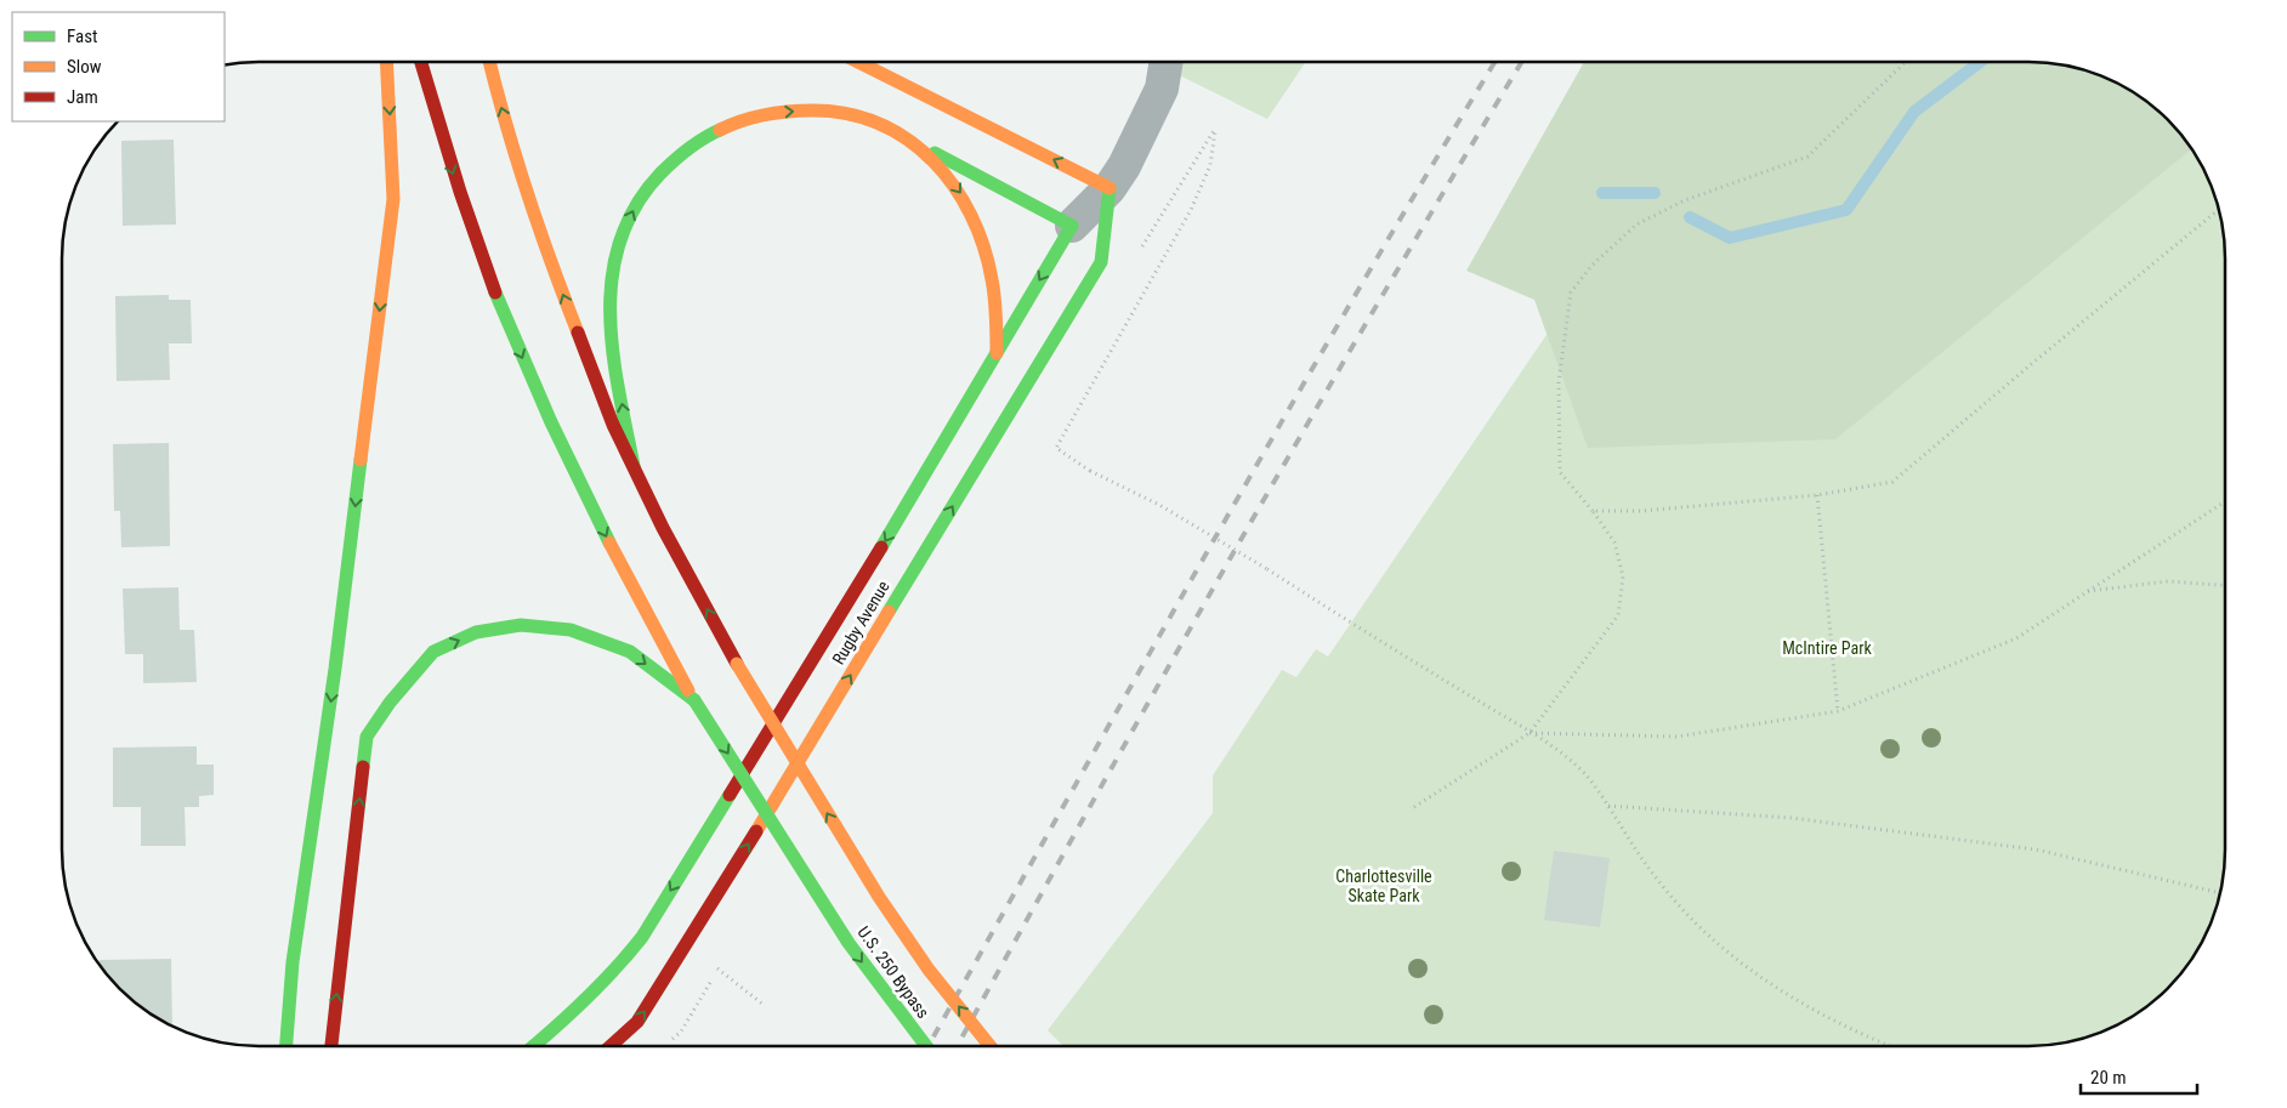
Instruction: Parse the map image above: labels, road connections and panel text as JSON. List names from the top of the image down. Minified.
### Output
{"streets":{"main road":["Rugby Avenue","U.S. 250 Bypass"]},"parks":["McIntire Park","Charlottesville Skate Park"],"legend":["Fast","Slow","Jam"],"scale_bar":"20 m"}
